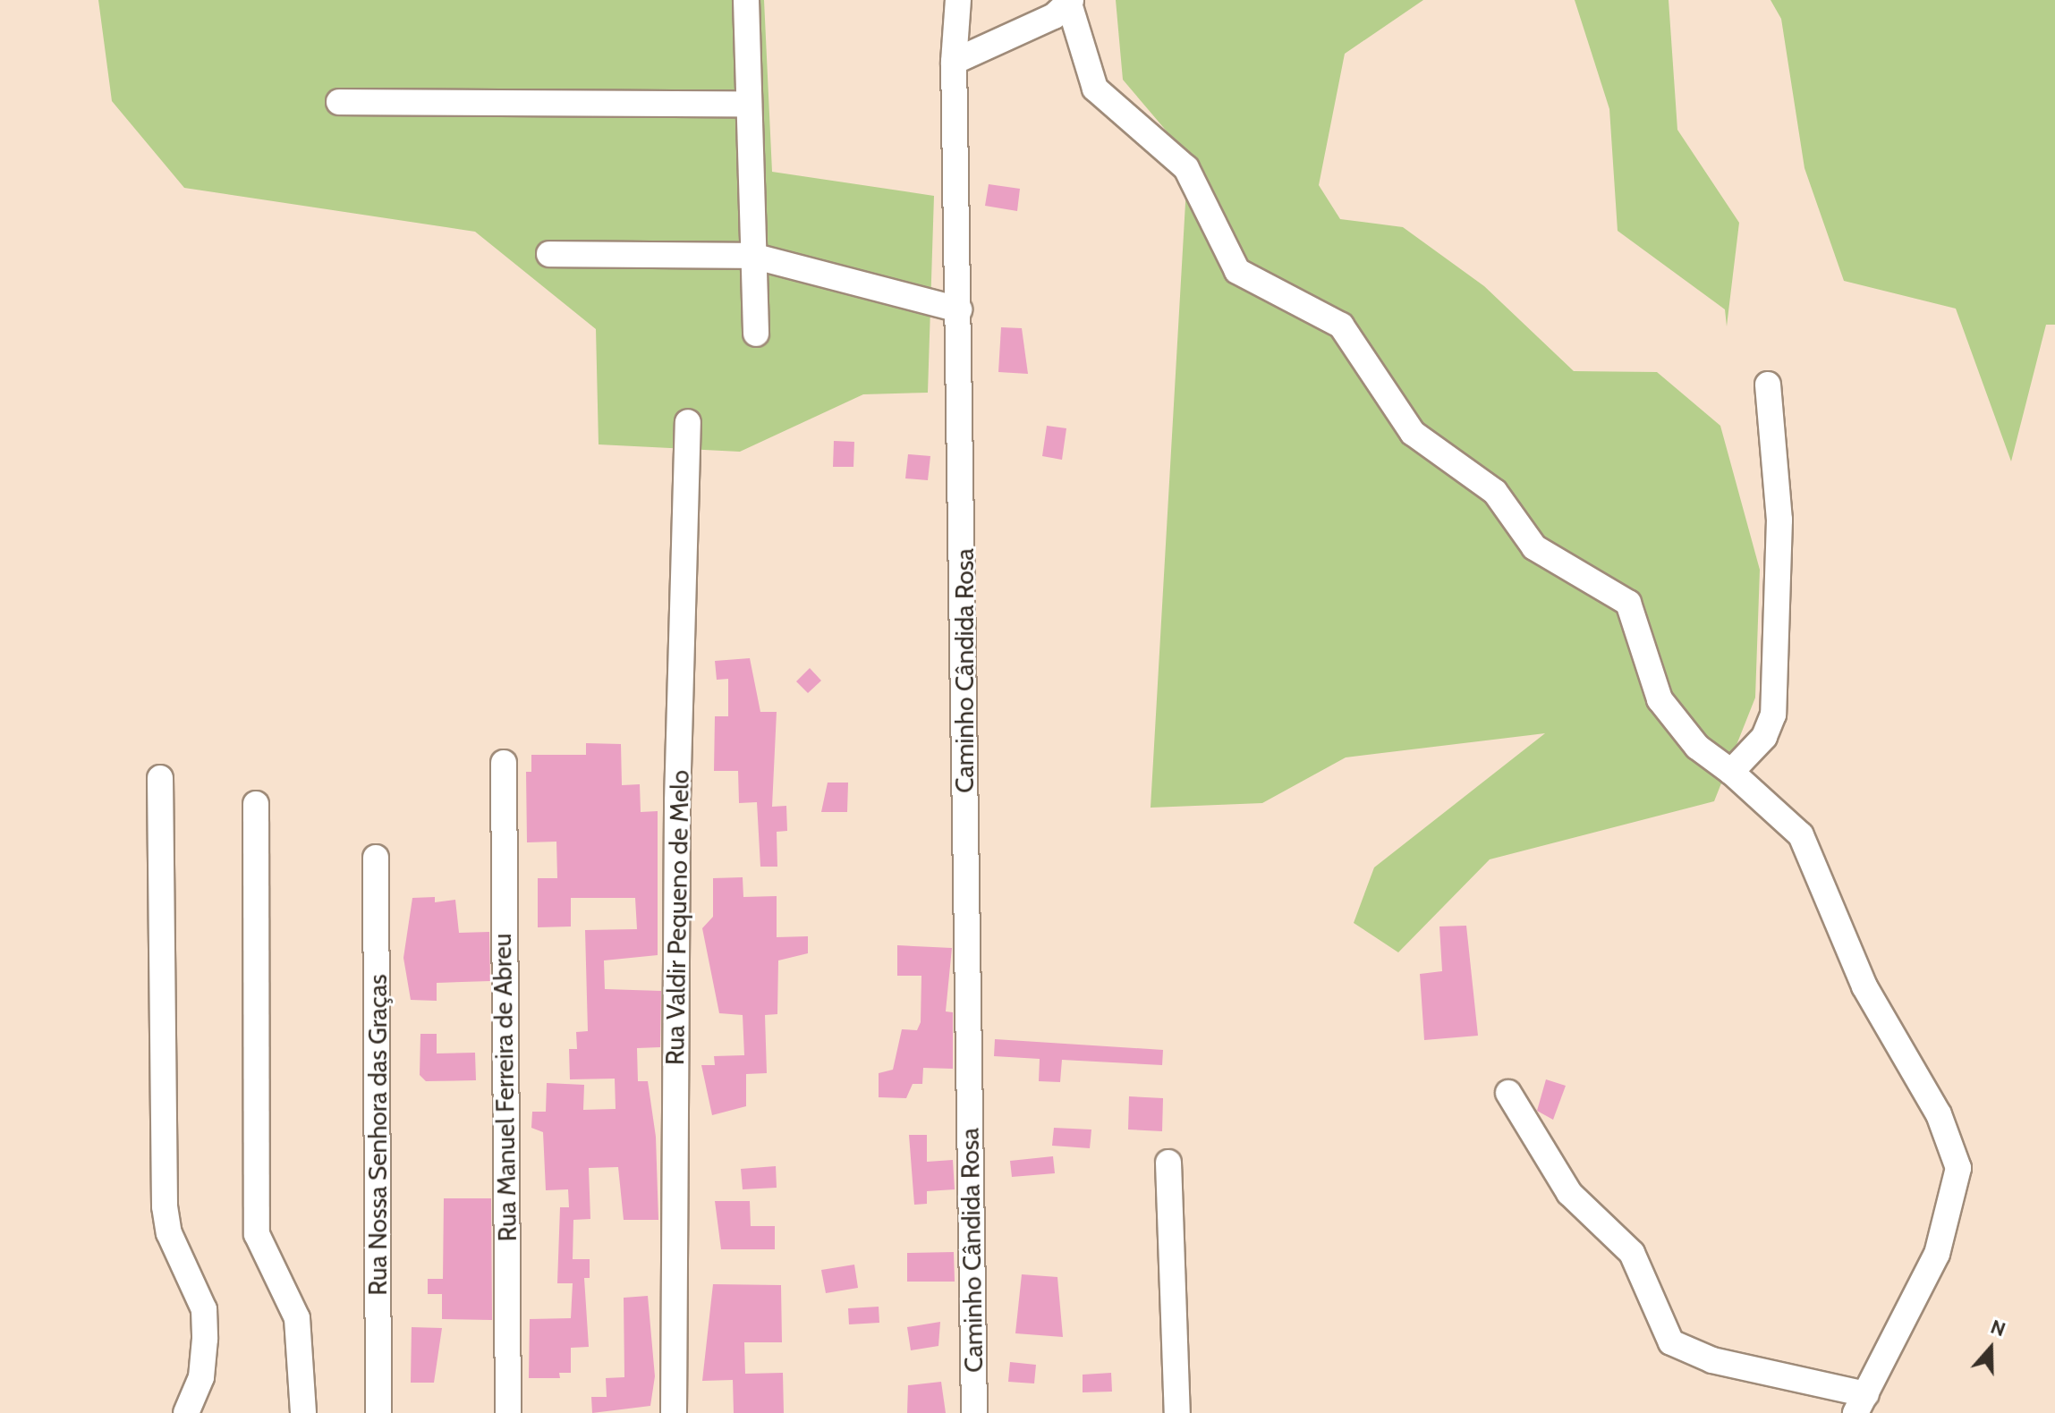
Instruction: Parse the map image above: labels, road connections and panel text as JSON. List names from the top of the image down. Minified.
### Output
{"streets":{"street":["Caminho Cândida Rosa","Rua Valdir Pequeno de Melo","Rua Manuel Ferreira de Abreu","Rua Nossa Senhora das Graças"]},"north":"top"}
